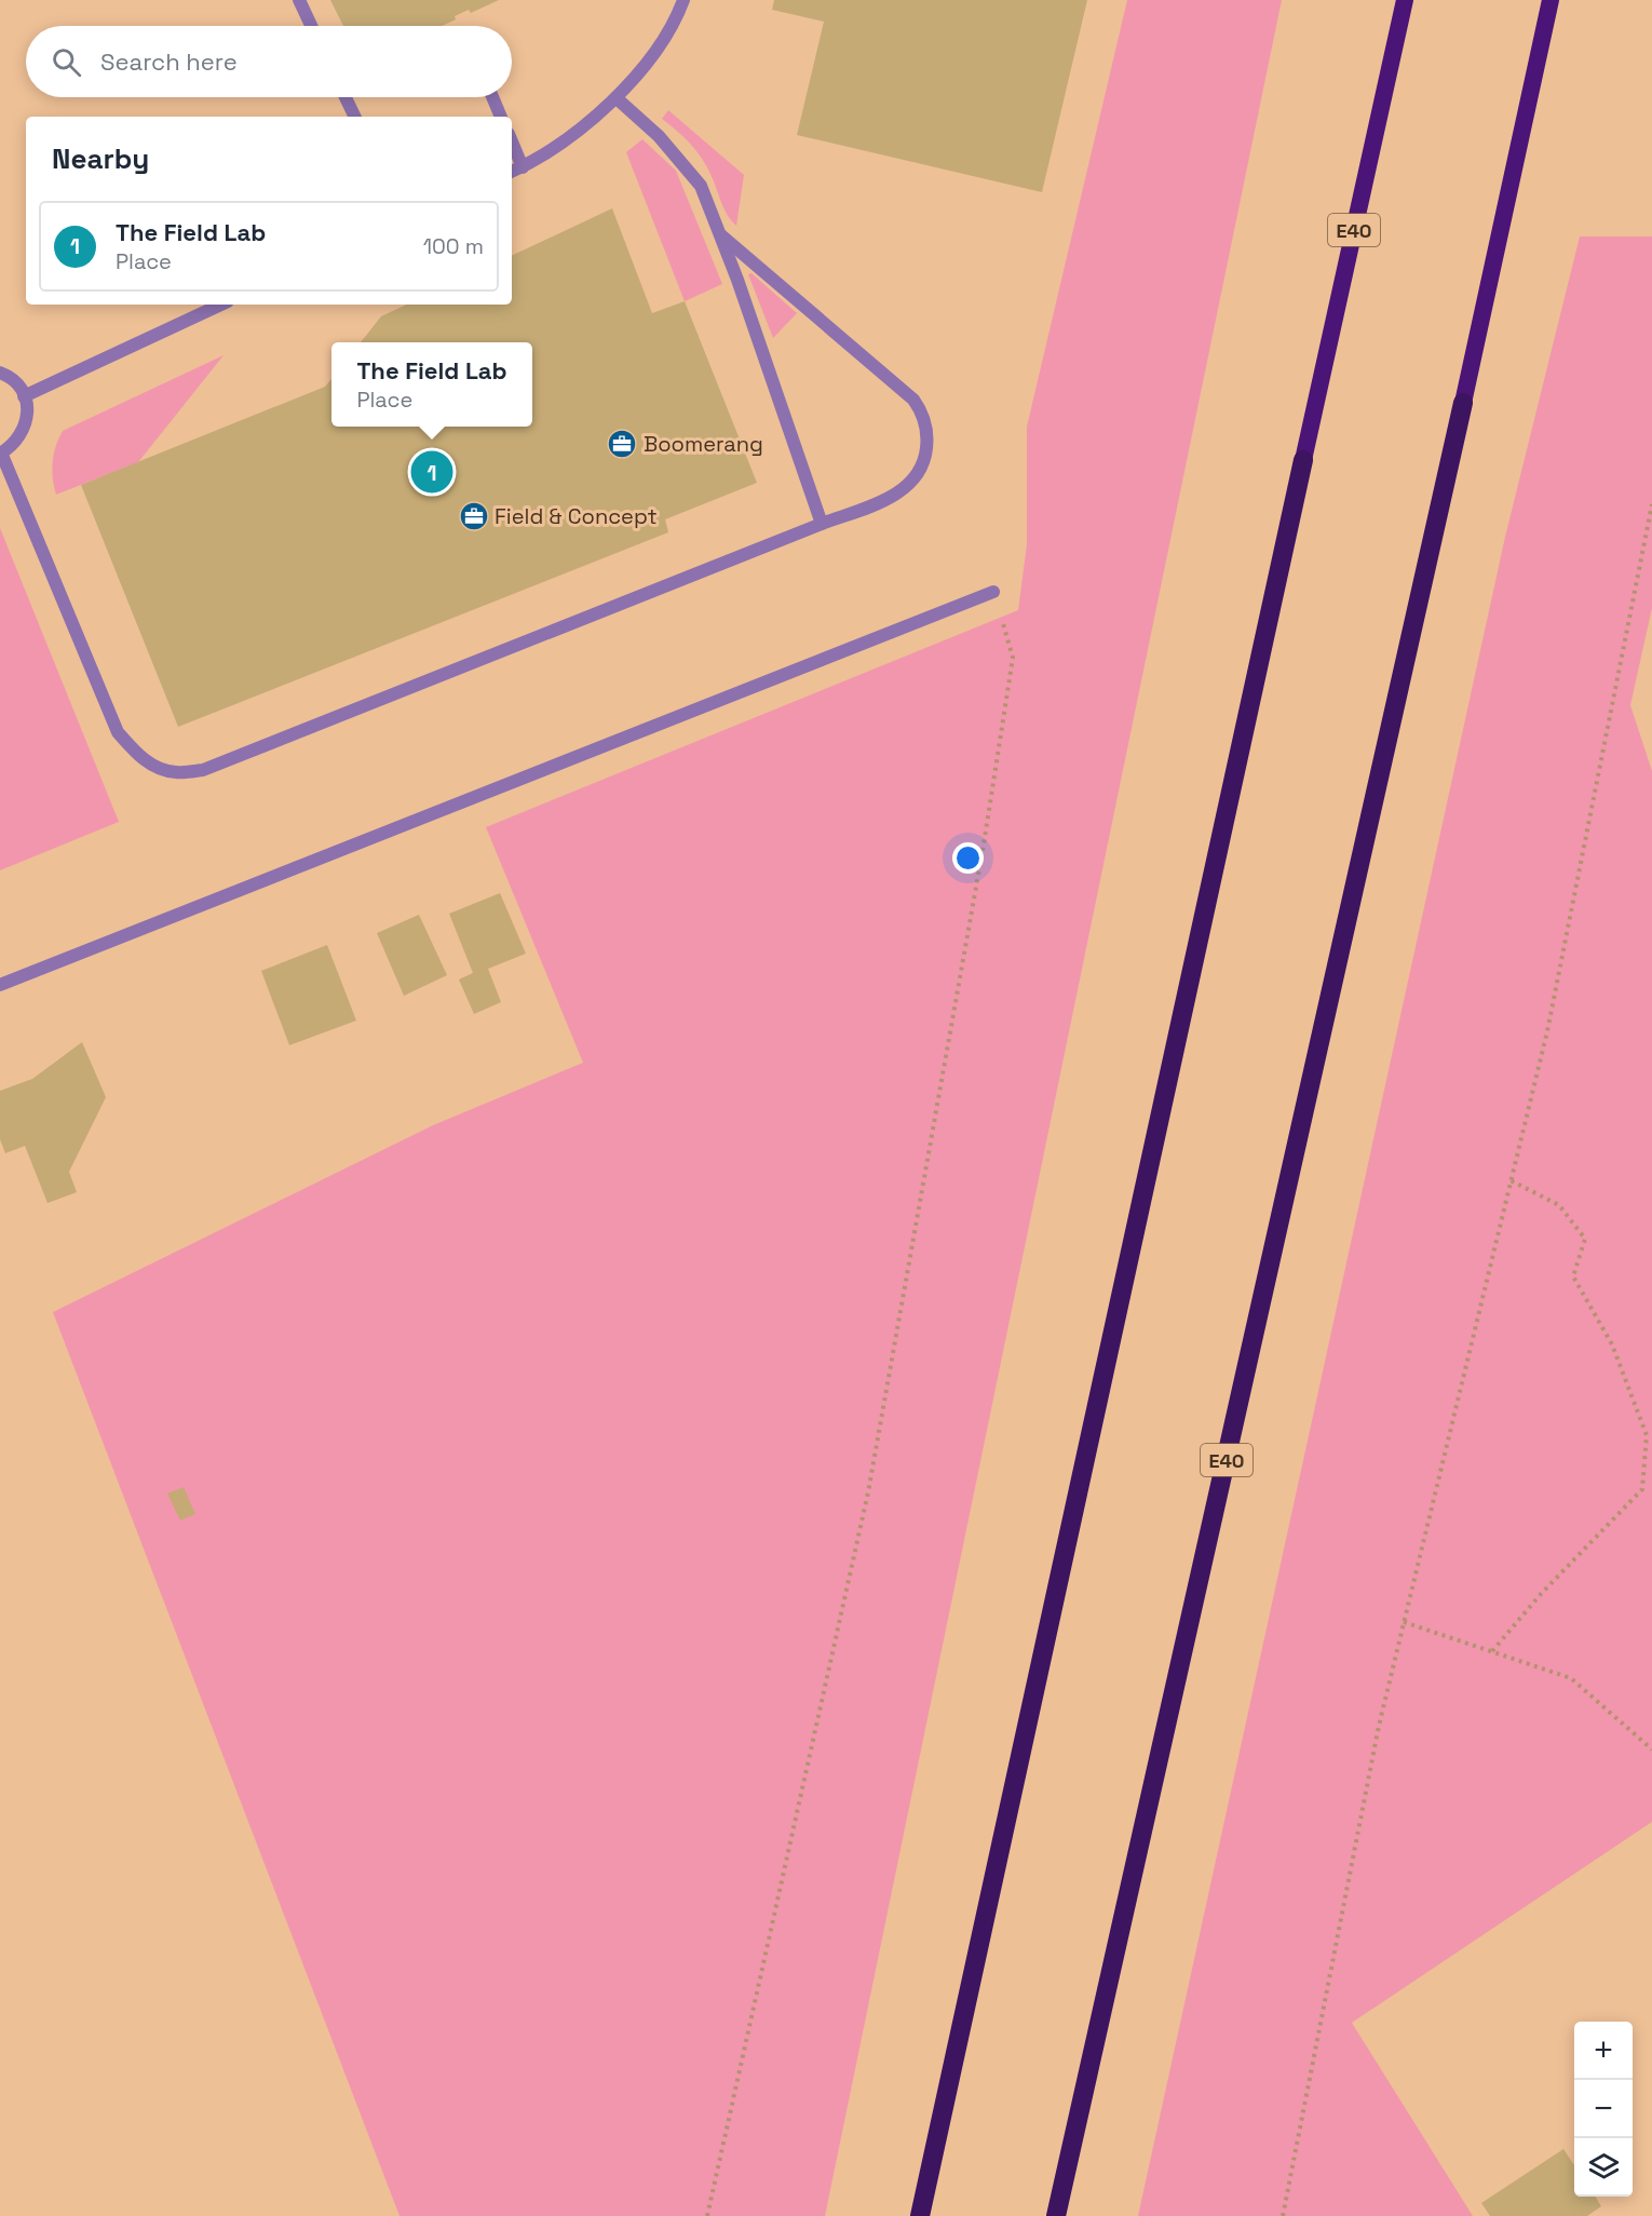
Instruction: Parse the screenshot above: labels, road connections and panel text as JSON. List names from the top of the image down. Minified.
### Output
{"streets":{"highway":["E40"]},"places":{"office":["Boomerang","Field & Concept"]},"page":{"search":"Search here","heading":"Nearby","list":[{"mark":"1","name":"The Field Lab","note":"Place","value":"100 m"}],"popup":["The Field Lab","Place"],"pins":"1","map_buttons":["+","−"]}}
